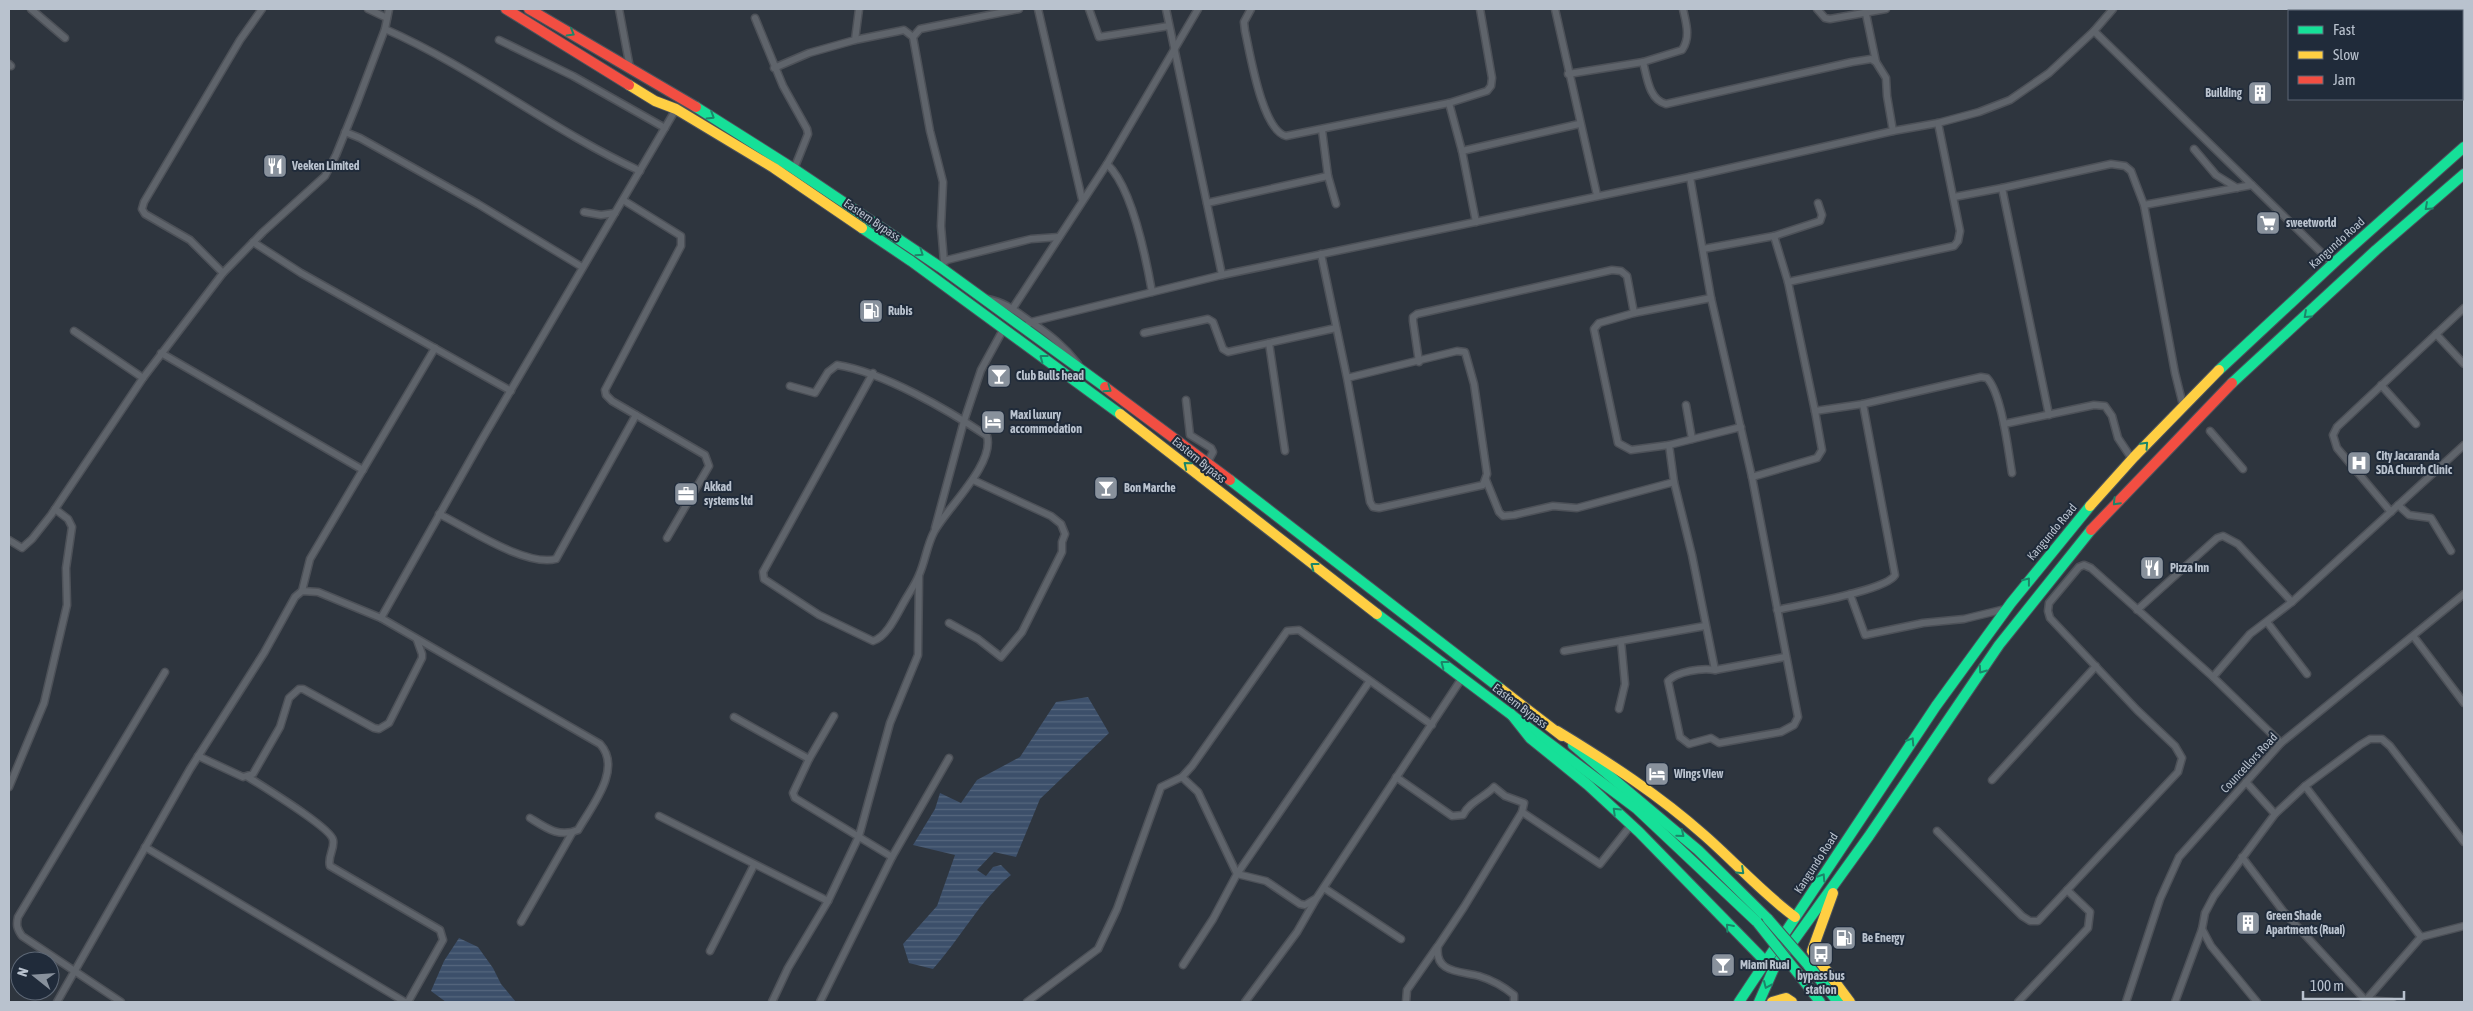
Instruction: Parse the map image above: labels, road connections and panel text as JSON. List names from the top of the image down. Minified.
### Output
{"streets":{"main road":["Eastern Bypass","Kangundo Road"],"street":["Councellors Road"]},"places":{"building":["Building","Green Shade Apartments (Ruai)"],"restaurant":["Veeken Limited","Pizza Inn"],"supermarket":["sweetworld"],"fuel station":["Rubis","Be Energy"],"bar":["Club Bulls head","Bon Marche","Miami Ruai"],"hotel":["Maxi luxury accommodation","Wings View"],"hospital":["City Jacaranda SDA Church Clinic"],"office":["Akkad systems ltd"],"bus stop":["bypass bus station"]},"legend":["Fast","Slow","Jam"],"scale_bar":"100 m","north":"left"}
